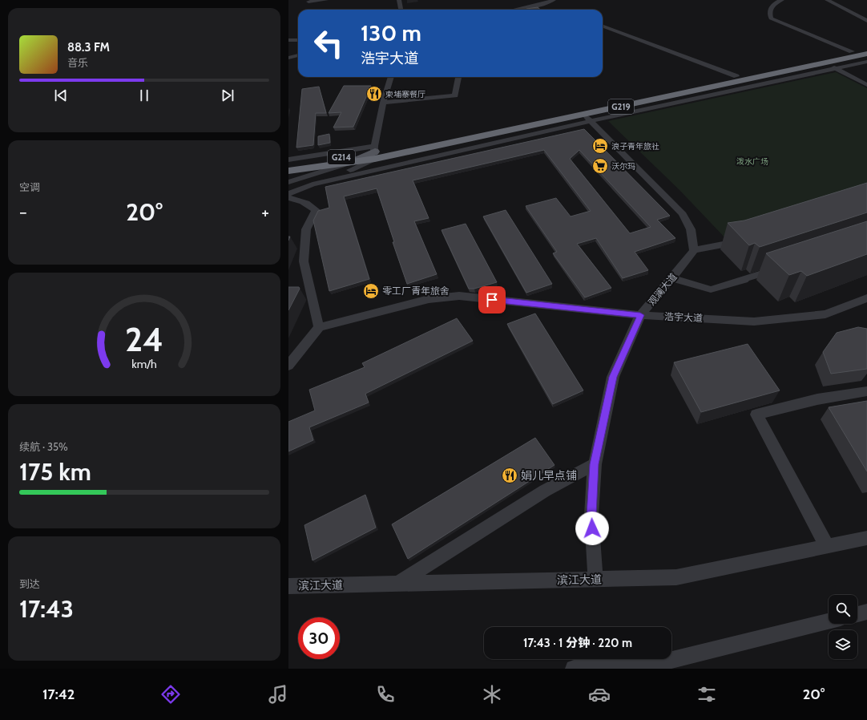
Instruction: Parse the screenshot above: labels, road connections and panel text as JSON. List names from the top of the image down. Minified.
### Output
{"streets":{"highway":["G219","G214"],"street":["观澜大道","浩宇大道","滨江大道"]},"crossings":[["G219","G214"],["观澜大道","浩宇大道"],["观澜大道","滨江大道"]],"parks":["泼水广场"],"places":{"restaurant":["柬埔寨餐厅","娟儿早点铺"],"hotel":["浪子青年旅社","零工厂青年旅舍"],"supermarket":["沃尔玛"]},"page":{"turn":["130 m","浩宇大道"],"song":["88.3 FM","音乐"],"tile":["空调",["续航 · 35%","175 km"],["到达","17:43"]],"heat":["−","20°","+"],"limit":"30","trip":"17:43 · 1 分钟 · 220 m","tabs":["17:42","20°"],"gauge":["24","km/h"]}}
